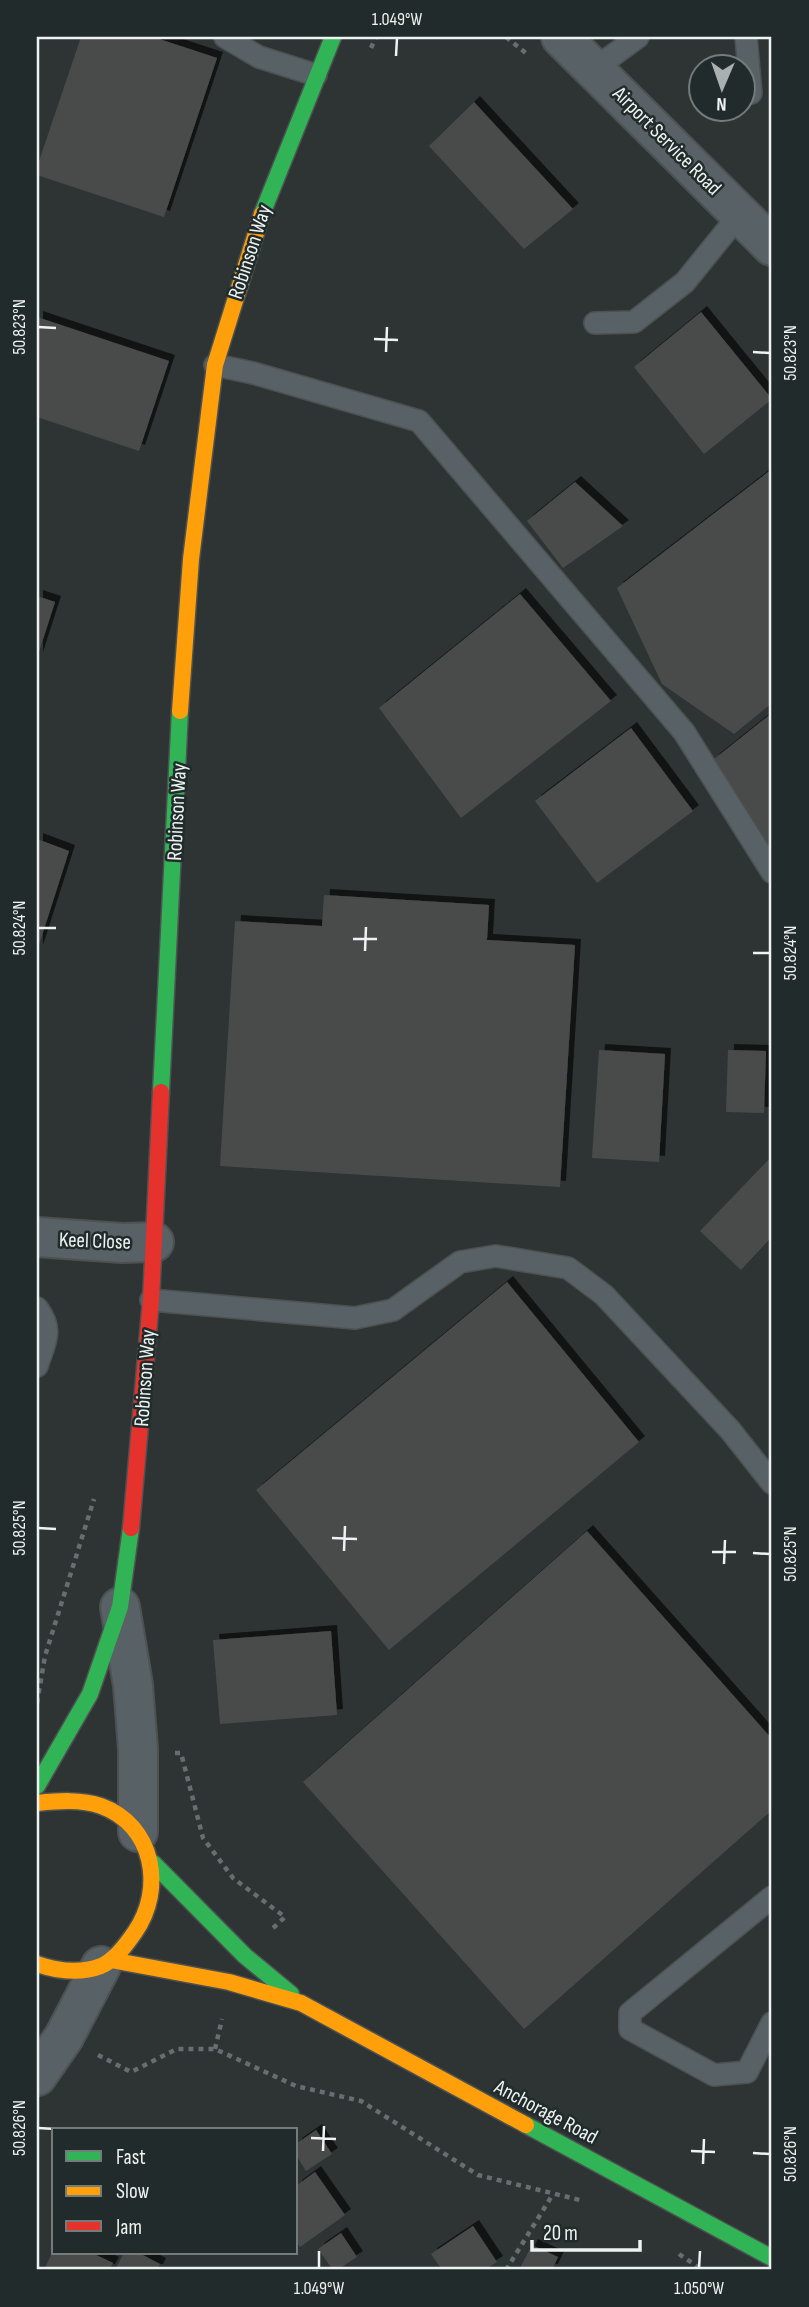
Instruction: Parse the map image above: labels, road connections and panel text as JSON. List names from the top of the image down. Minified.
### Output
{"streets":{"street":["Airport Service Road","Robinson Way","Keel Close","Anchorage Road"]},"crossings":[["Robinson Way","Keel Close"],["Robinson Way","Anchorage Road"]],"legend":["Fast","Slow","Jam"],"scale_bar":"20 m","north":"bottom","coordinates":["1.049°W","50.823°N","50.824°N","50.825°N","50.826°N","1.050°W"]}
